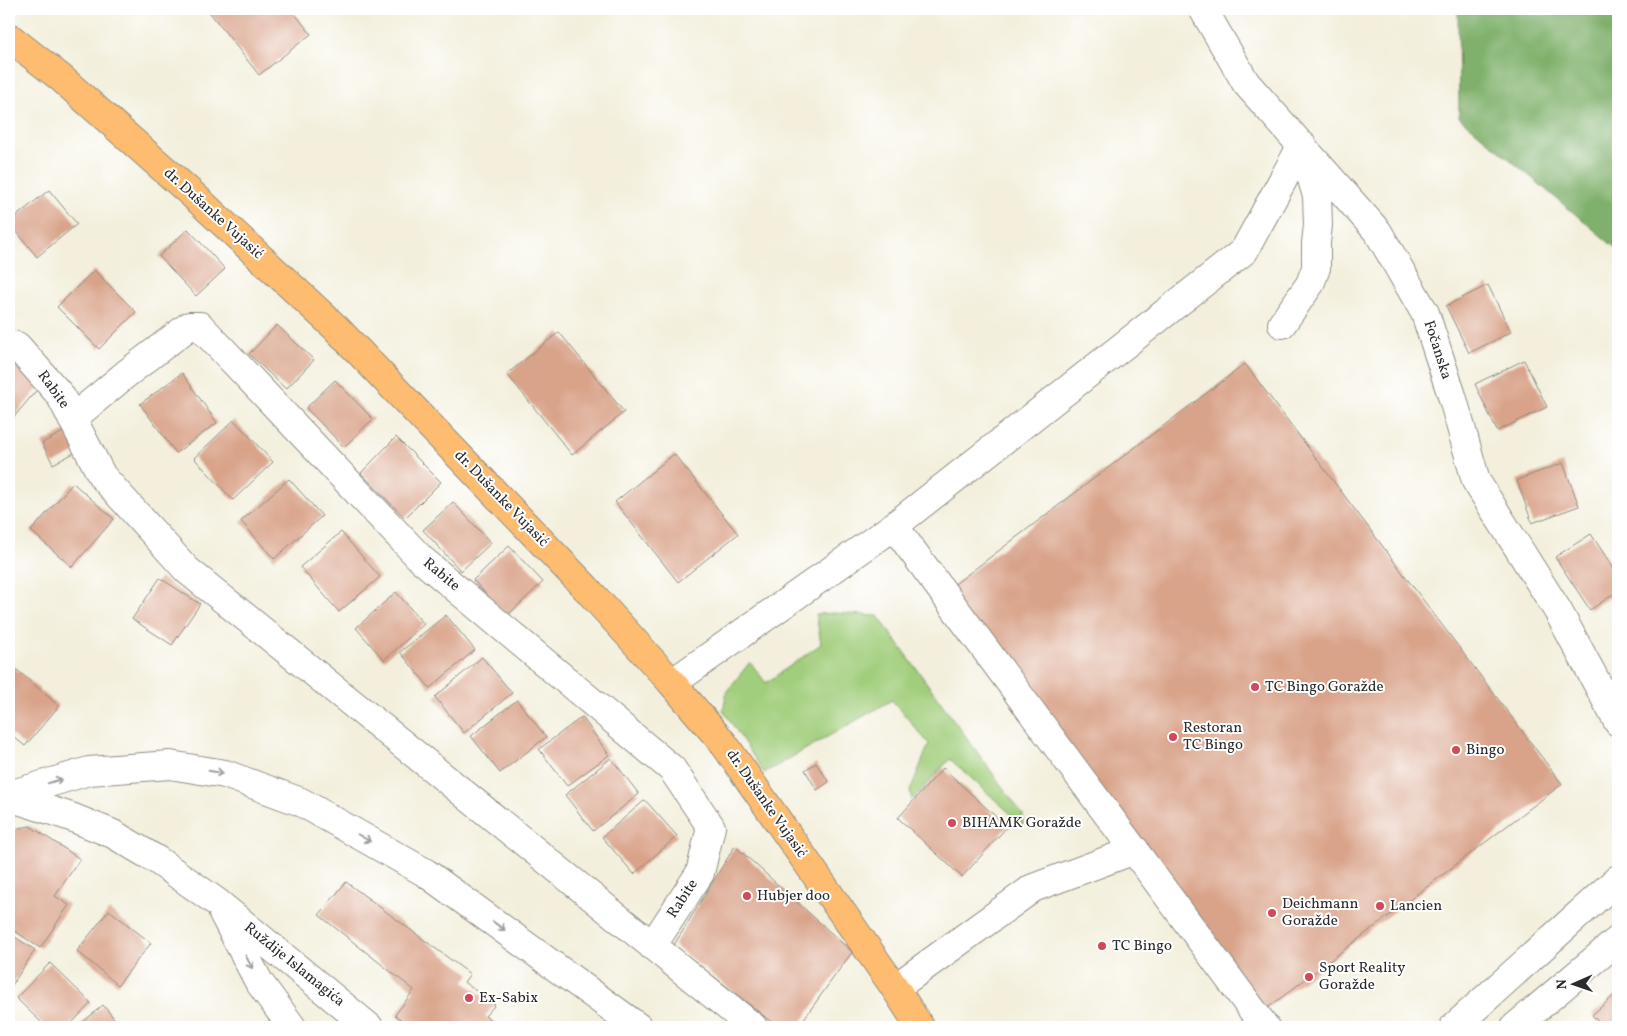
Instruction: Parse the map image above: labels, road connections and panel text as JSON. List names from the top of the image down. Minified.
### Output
{"streets":{"main road":["dr. Dušanke Vujasić"],"street":["Fočanska","Rabite","Ruždije Islamagića"]},"places":["TC Bingo Goražde","Restoran TC Bingo","Bingo","BIHAMK Goražde","Hubjer doo","Lancien","Deichmann Goražde","TC Bingo","Sport Reality Goražde","Ex-Sabix"],"north":"left"}
